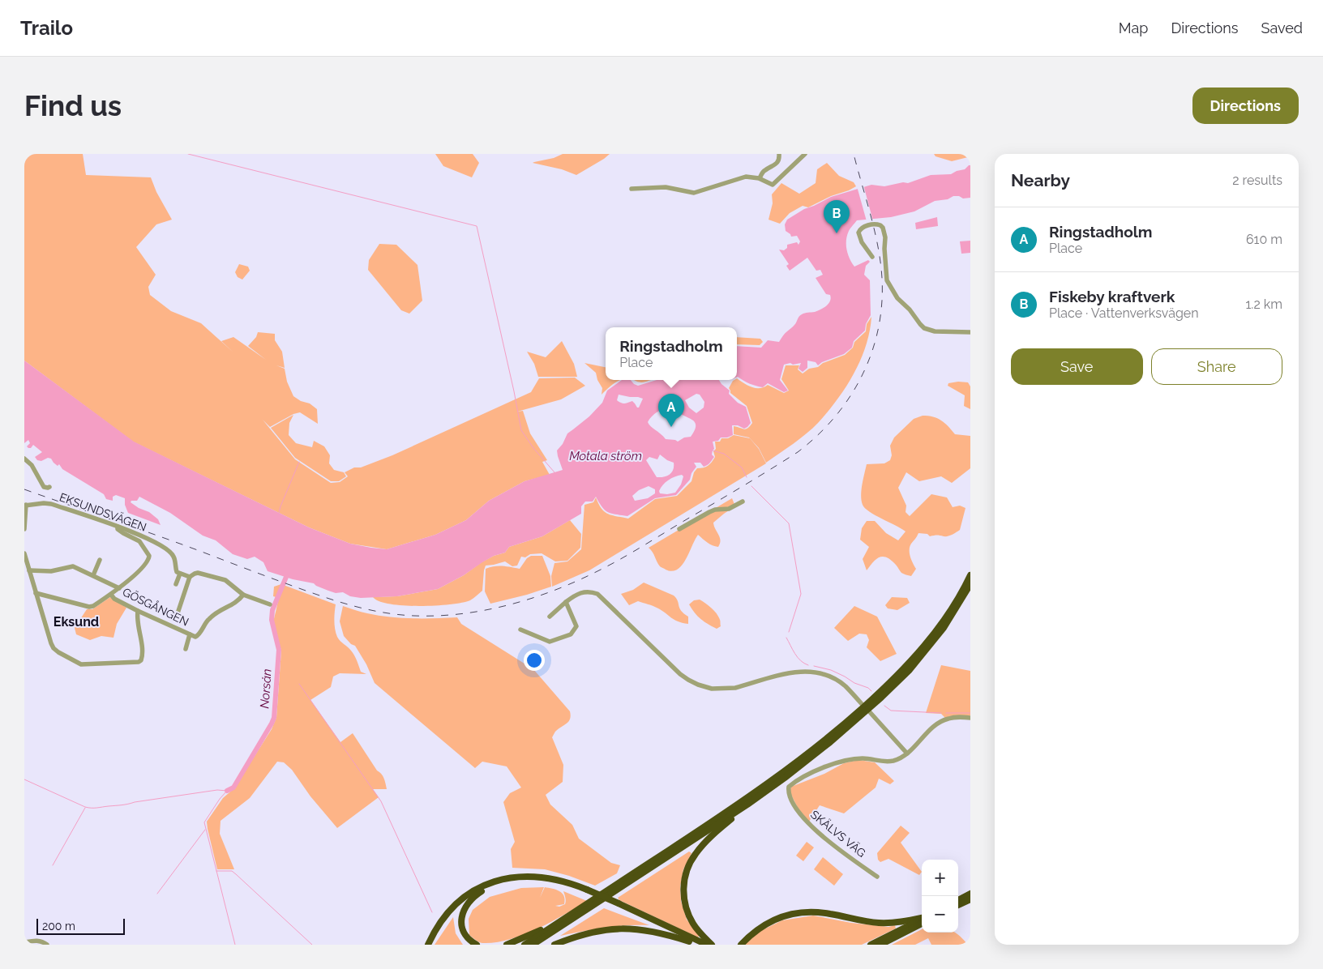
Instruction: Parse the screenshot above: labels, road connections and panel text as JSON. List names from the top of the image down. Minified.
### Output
{"streets":{"street":["EKSUNDSVÄGEN","GÖSGÅNGEN","SKÄLVS VÄG"]},"districts":["Eksund"],"water":["Motala ström","Norsån"],"scale_bar":"200 m","page":{"header":"Trailo","nav":["Map","Directions","Saved"],"buttons":["Directions",["Save","Share"]],"title":"Find us","heading":["Nearby","2 results"],"pins":["B","A"],"list":[{"mark":"A","name":"Ringstadholm","note":"Place","value":"610 m"},{"mark":"B","name":"Fiskeby kraftverk","note":"Place · Vattenverksvägen","value":"1.2 km"}],"popup":["Ringstadholm","Place"],"map_buttons":["+","−"],"scale":"200 m"}}
